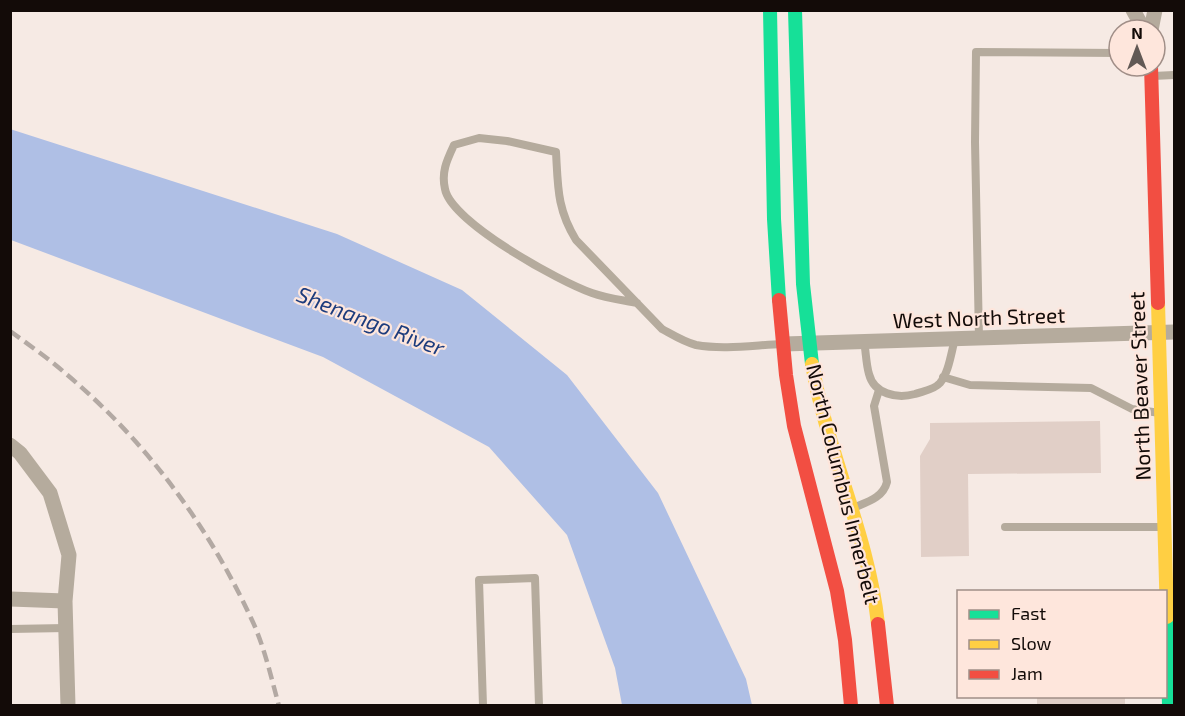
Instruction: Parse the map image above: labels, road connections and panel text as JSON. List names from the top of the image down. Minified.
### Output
{"streets":{"main road":["North Beaver Street","North Columbus Innerbelt"],"street":["West North Street"]},"crossings":[["West North Street","North Beaver Street"],["West North Street","North Columbus Innerbelt"]],"water":["Shenango River"],"legend":["Fast","Slow","Jam"],"north":"top"}
